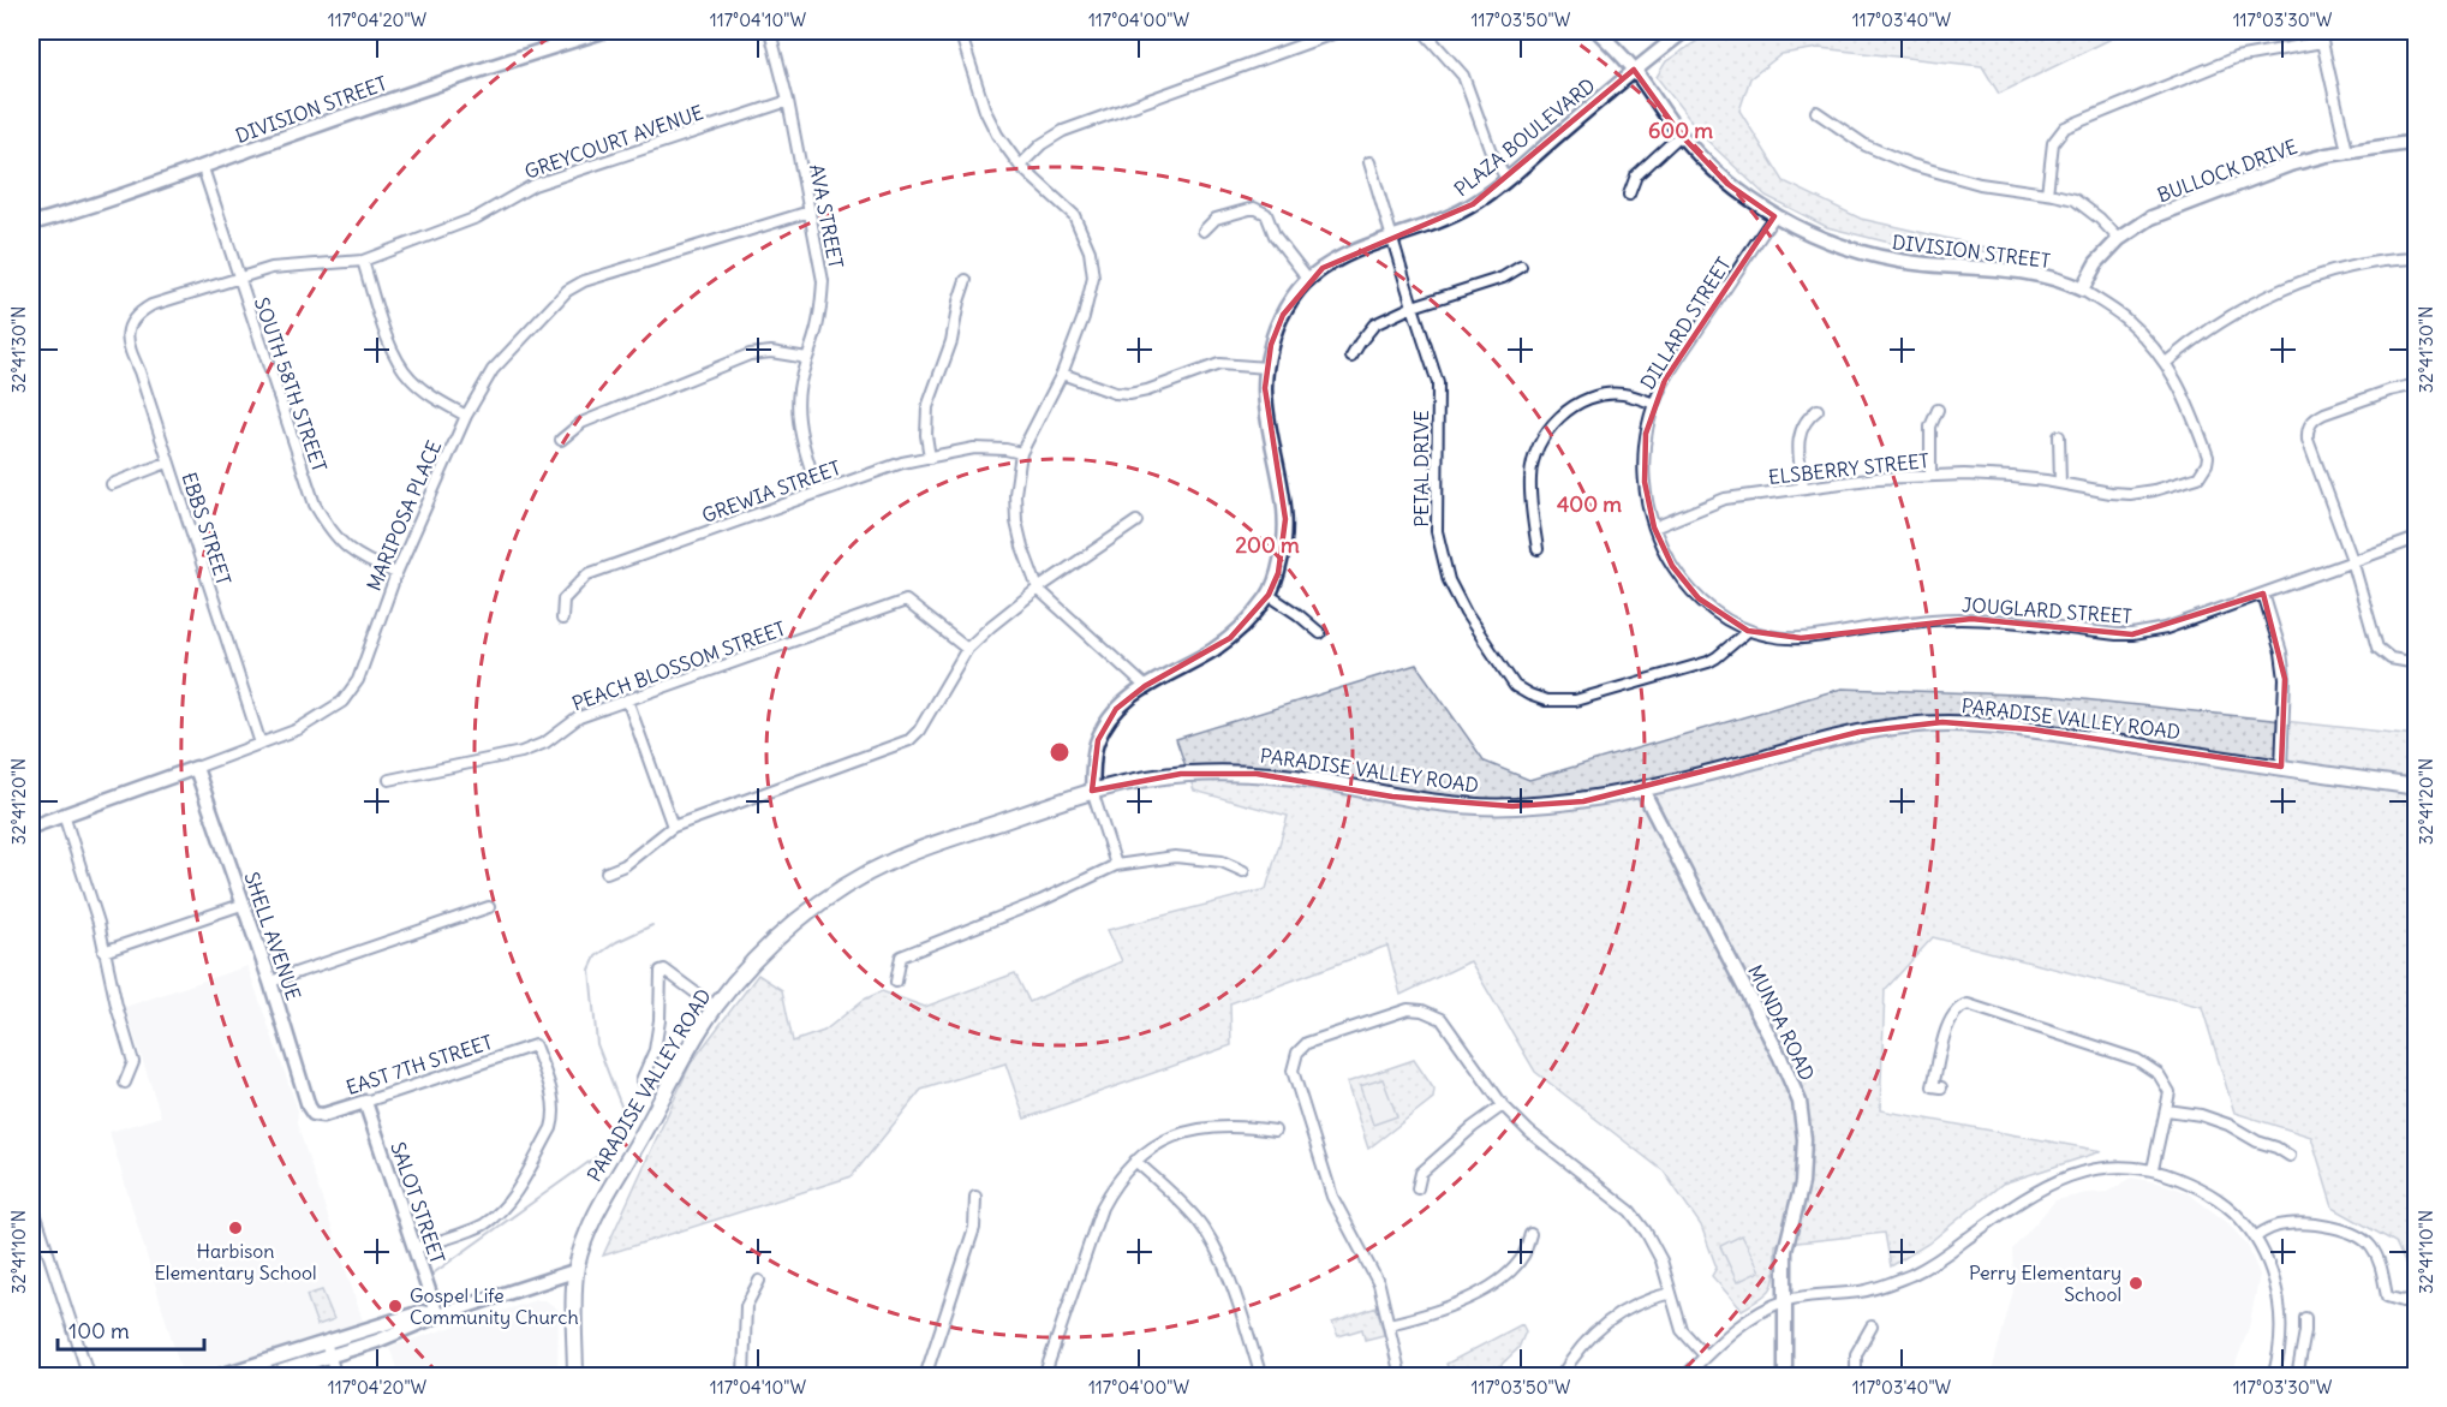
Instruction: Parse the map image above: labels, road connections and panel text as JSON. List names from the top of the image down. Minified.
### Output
{"streets":{"main road":["PARADISE VALLEY ROAD"],"street":["DIVISION STREET","PLAZA BOULEVARD","GREYCOURT AVENUE","BULLOCK DRIVE","AVA STREET","DILLARD STREET","SOUTH 58TH STREET","PETAL DRIVE","ELSBERRY STREET","GREWIA STREET","MARIPOSA PLACE","EBBS STREET","JOUGLARD STREET","PEACH BLOSSOM STREET","SHELL AVENUE","MUNDA ROAD","EAST 7TH STREET","SALOT STREET"]},"crossings":[["DIVISION STREET","PLAZA BOULEVARD"],["DIVISION STREET","BULLOCK DRIVE"],["DIVISION STREET","DILLARD STREET"],["DIVISION STREET","SOUTH 58TH STREET"],["DIVISION STREET","ELSBERRY STREET"],["PLAZA BOULEVARD","PETAL DRIVE"],["GREYCOURT AVENUE","AVA STREET"],["GREYCOURT AVENUE","SOUTH 58TH STREET"],["GREYCOURT AVENUE","EBBS STREET"],["AVA STREET","GREWIA STREET"],["AVA STREET","MARIPOSA PLACE"],["DILLARD STREET","PETAL DRIVE"],["DILLARD STREET","ELSBERRY STREET"],["DILLARD STREET","JOUGLARD STREET"],["SOUTH 58TH STREET","MARIPOSA PLACE"],["PETAL DRIVE","JOUGLARD STREET"],["MARIPOSA PLACE","EBBS STREET"],["MARIPOSA PLACE","SHELL AVENUE"],["PARADISE VALLEY ROAD","MUNDA ROAD"],["SHELL AVENUE","EAST 7TH STREET"],["EAST 7TH STREET","SALOT STREET"]],"places":["Harbison Elementary School","Perry Elementary School","Gospel Life Community Church"],"scale_bar":"100 m","coordinates":["117°04'20\"W","117°04'10\"W","117°04'00\"W","117°03'50\"W","117°03'40\"W","117°03'30\"W","32°41'30\"N","32°41'20\"N","32°41'10\"N"],"rings":["600 m","400 m","200 m"]}
